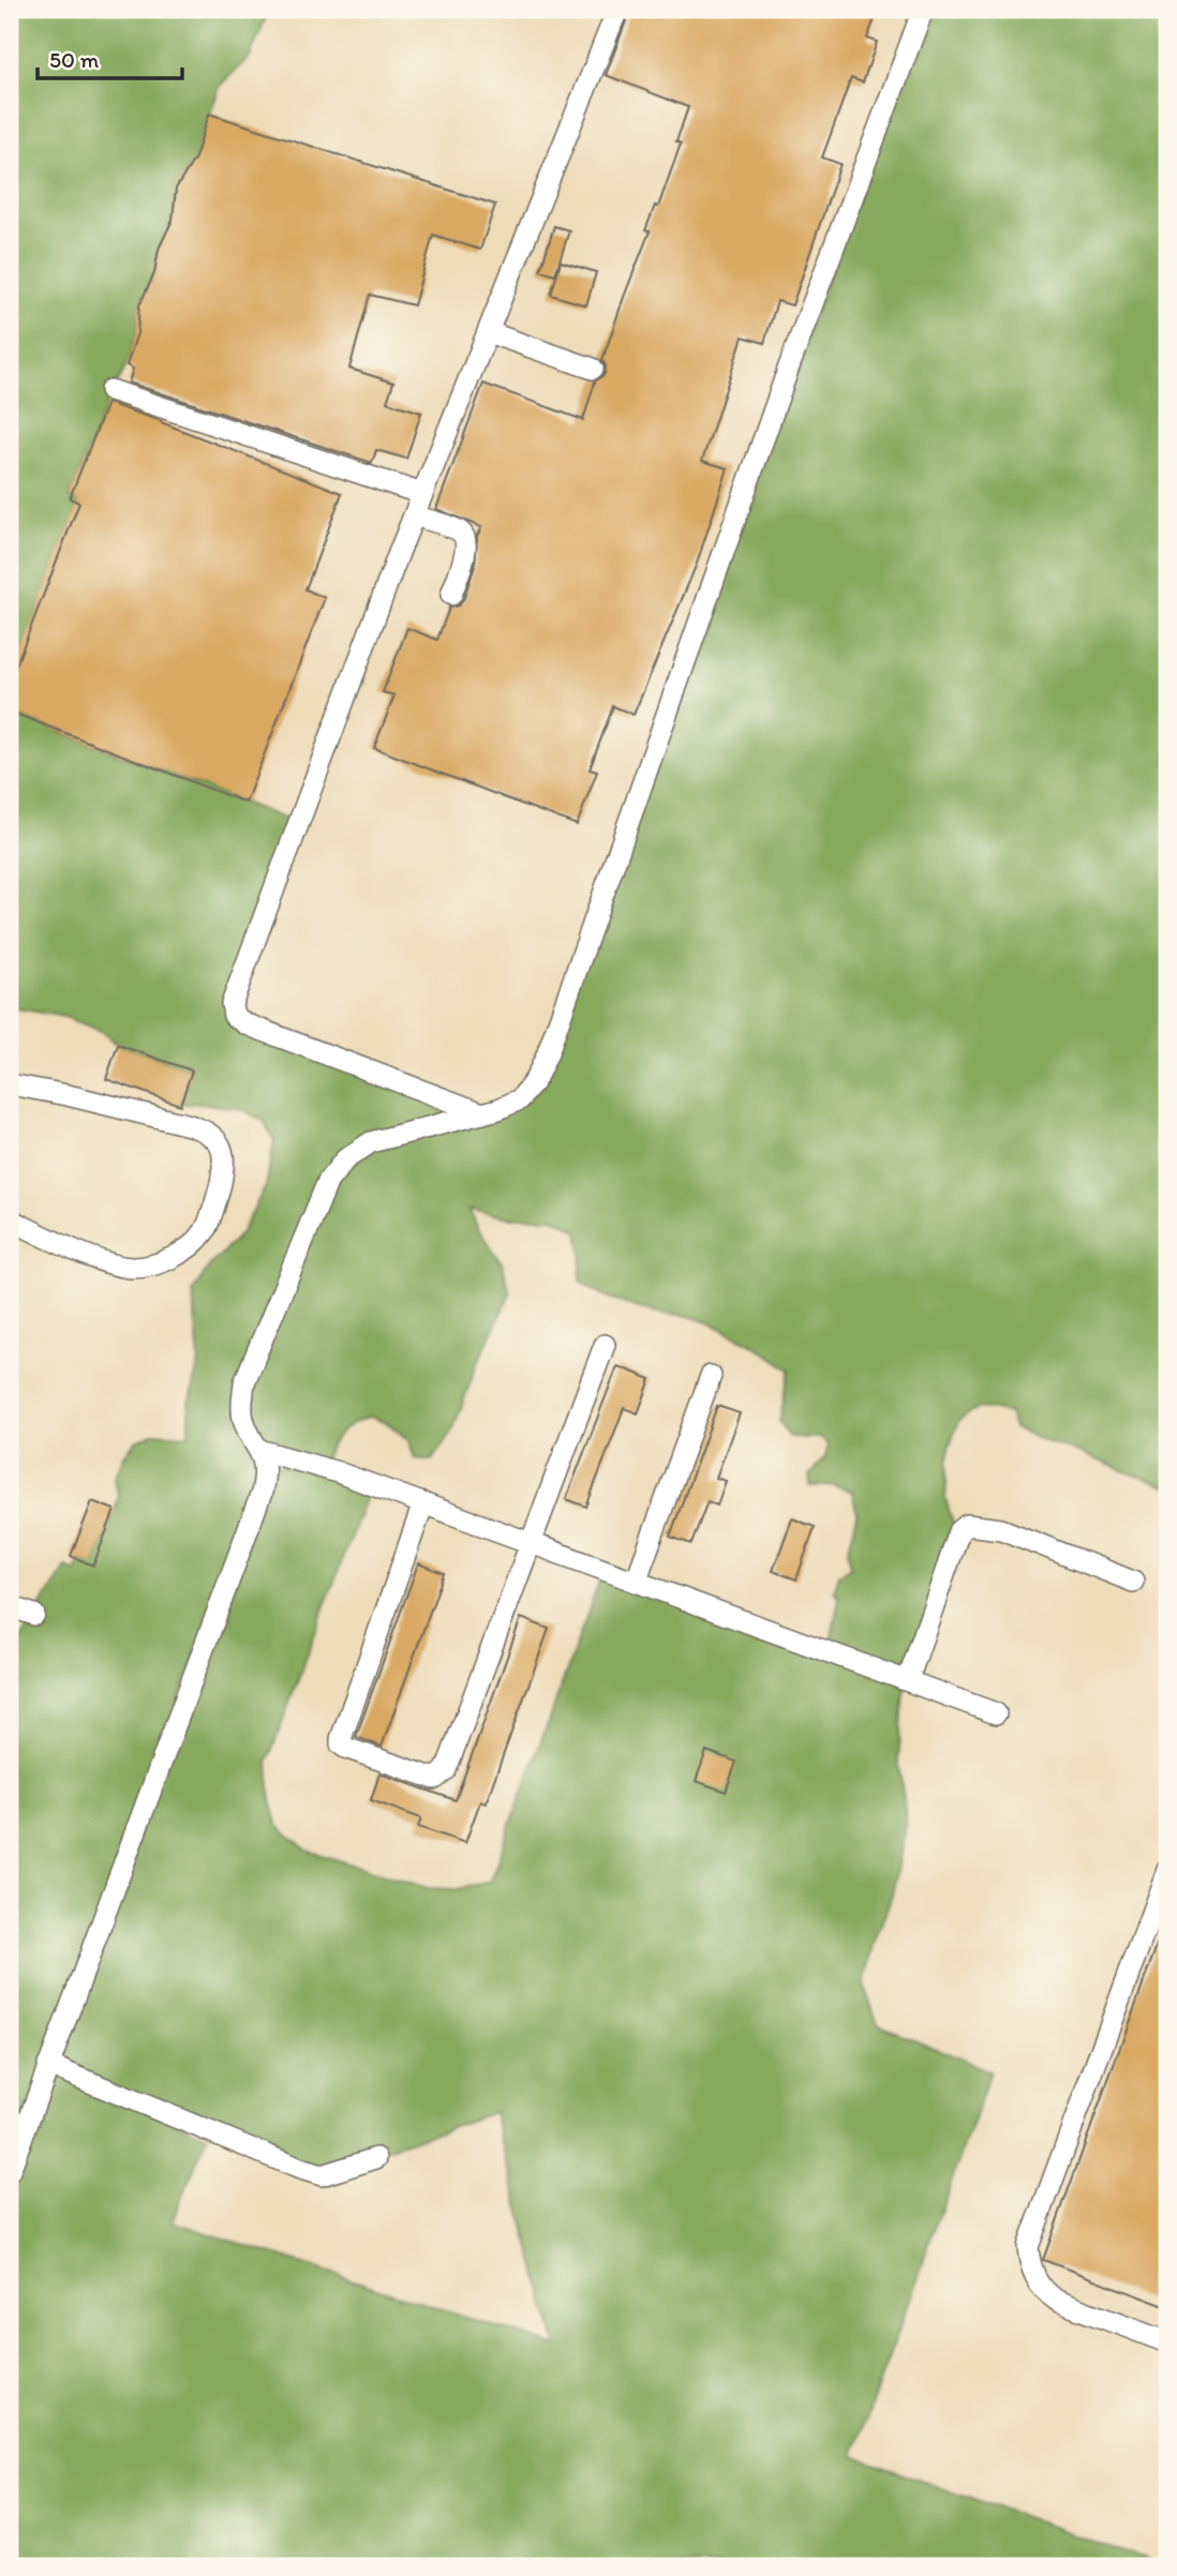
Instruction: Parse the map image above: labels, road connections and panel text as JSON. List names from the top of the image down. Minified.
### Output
{"scale_bar":"50 m"}
